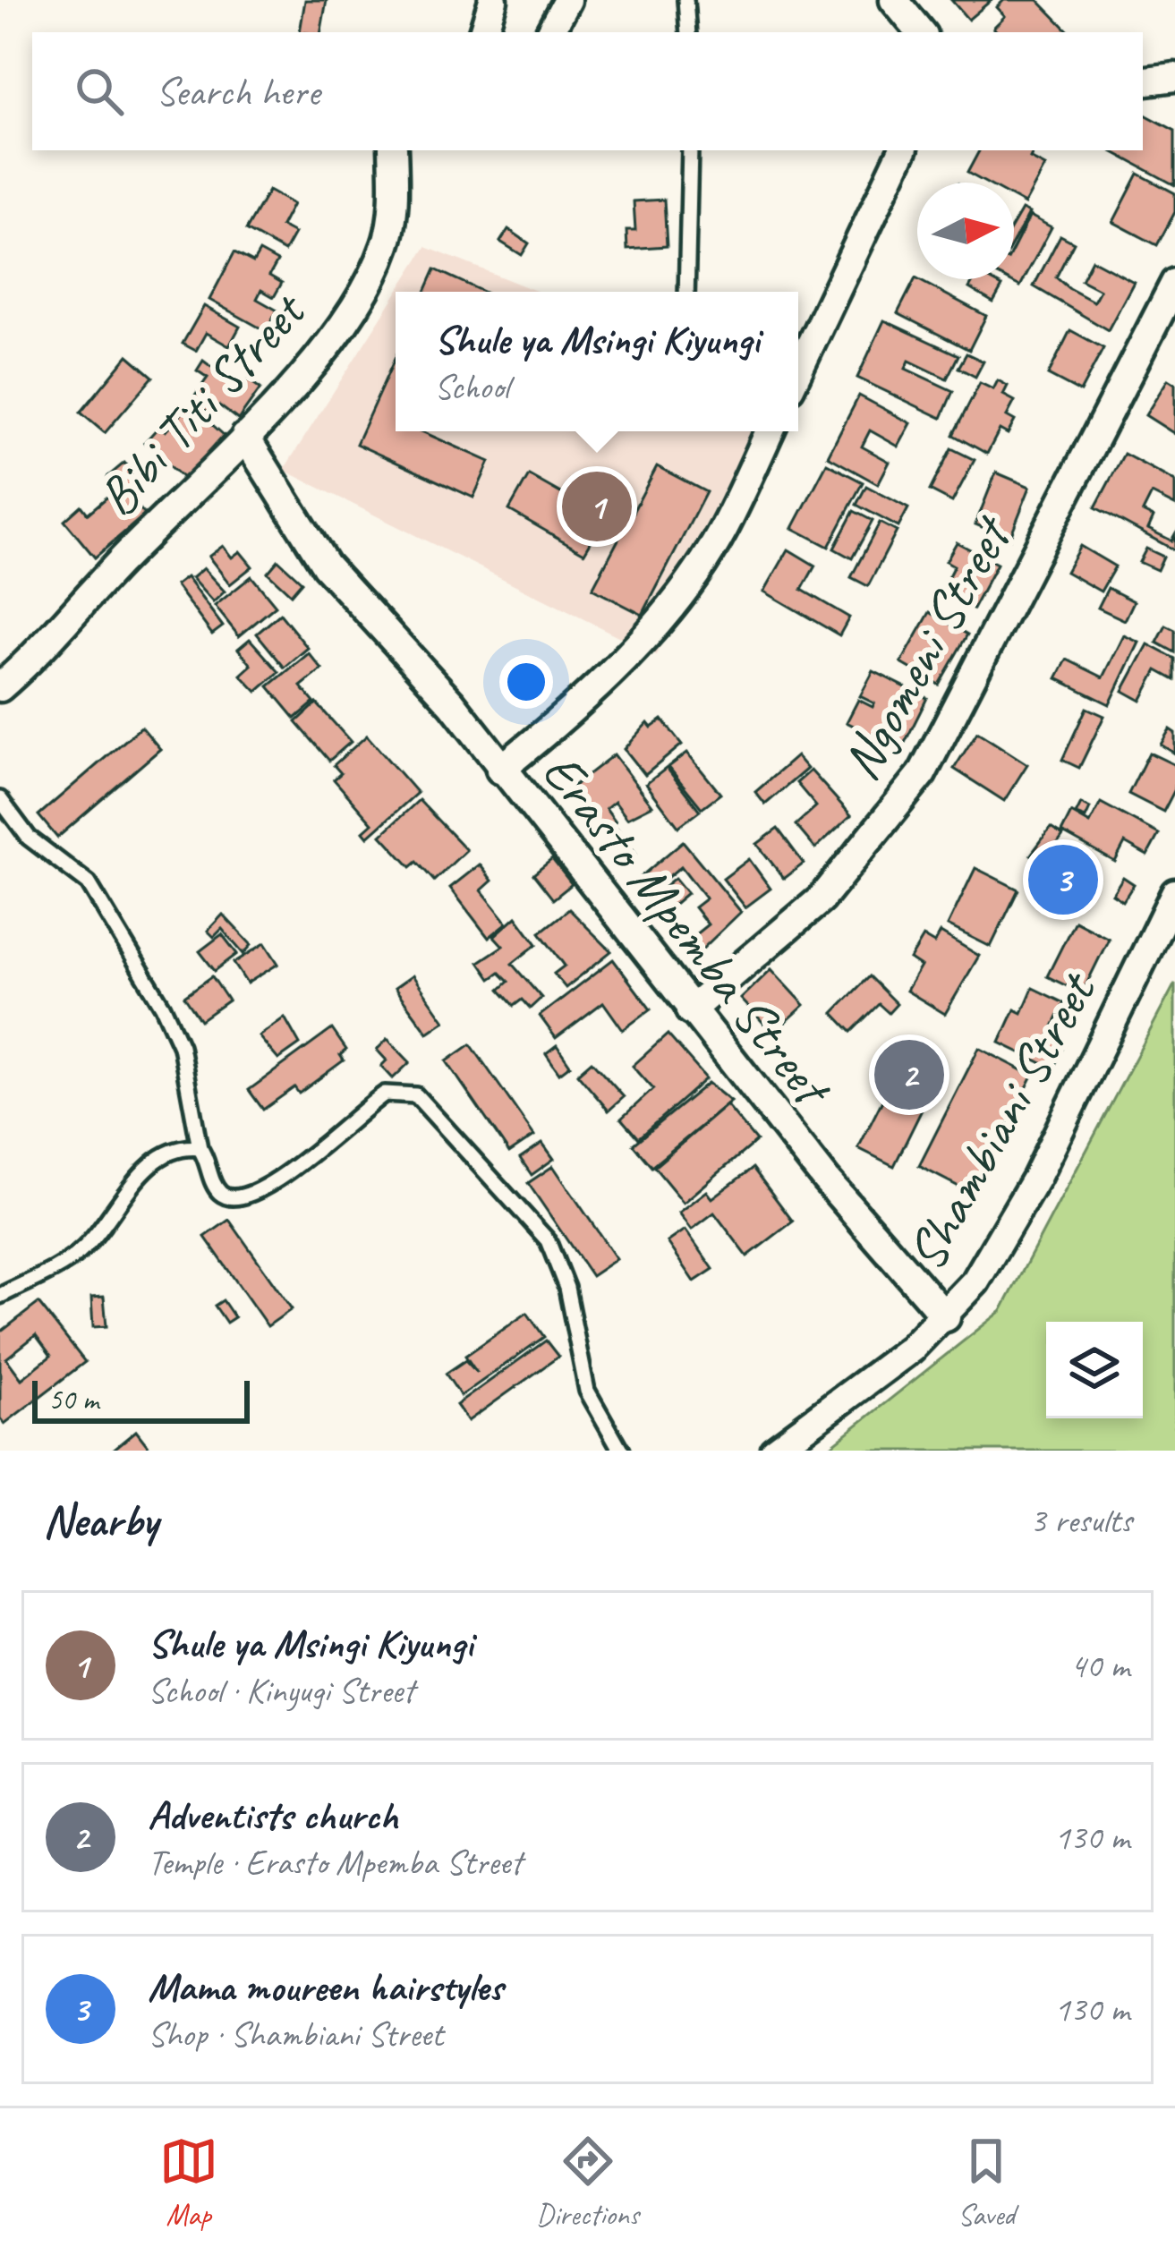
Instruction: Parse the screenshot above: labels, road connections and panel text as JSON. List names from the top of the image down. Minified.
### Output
{"streets":{"street":["Bibi Titi Street","Ngomeni Street","Erasto Mpemba Street","Shambiani Street"]},"crossings":[["Bibi Titi Street","Erasto Mpemba Street"],["Ngomeni Street","Erasto Mpemba Street"],["Erasto Mpemba Street","Shambiani Street"]],"scale_bar":"50 m","north":"right","page":{"search":"Search here","popup":["Shule ya Msingi Kiyungi","School"],"pins":["1","3","2"],"scale":"50 m","heading":["Nearby","3 results"],"list":[{"mark":"1","name":"Shule ya Msingi Kiyungi","note":"School · Kinyugi Street","value":"40 m"},{"mark":"2","name":"Adventists church","note":"Temple · Erasto Mpemba Street","value":"130 m"},{"mark":"3","name":"Mama moureen hairstyles","note":"Shop · Shambiani Street","value":"130 m"}],"nav":["Map","Directions","Saved"]}}
